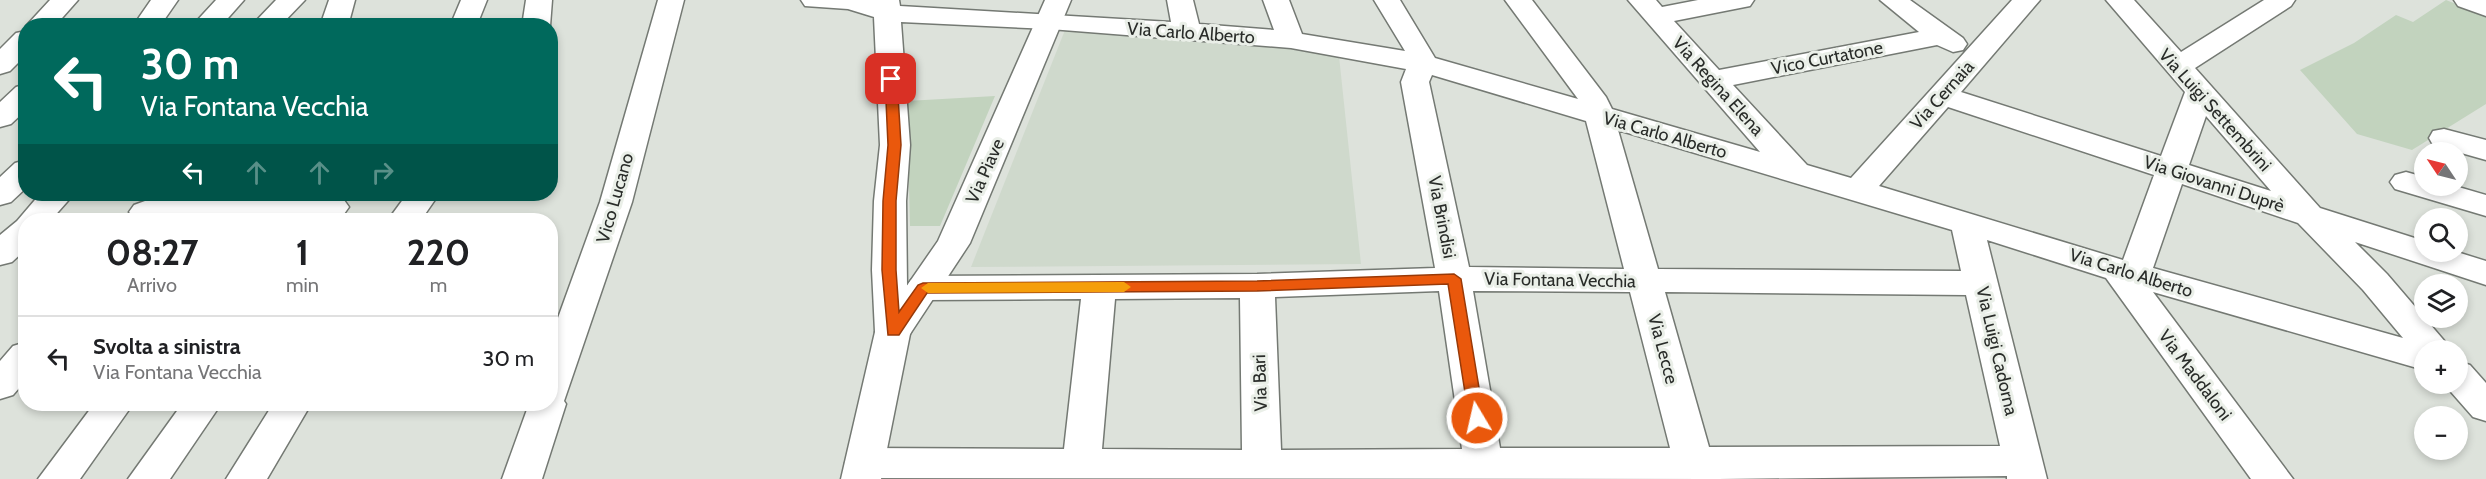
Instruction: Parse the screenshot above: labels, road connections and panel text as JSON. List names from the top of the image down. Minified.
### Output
{"streets":{"street":["Via Carlo Alberto","Vico Curtatone","Via Regina Elena","Via Cernaia","Via Luigi Settembrini","Via Piave","Via Giovanni Duprè","Vico Lucano","Via Brindisi","Via Fontana Vecchia","Via Lecce","Via Luigi Cadorna","Via Maddaloni","Via Bari"]},"crossings":[["Via Carlo Alberto","Via Regina Elena"],["Via Carlo Alberto","Via Cernaia"],["Via Carlo Alberto","Via Piave"],["Via Carlo Alberto","Via Brindisi"],["Via Carlo Alberto","Via Lecce"],["Via Carlo Alberto","Via Luigi Cadorna"],["Via Carlo Alberto","Via Maddaloni"],["Vico Curtatone","Via Regina Elena"],["Via Cernaia","Via Giovanni Duprè"],["Via Luigi Settembrini","Via Giovanni Duprè"],["Via Piave","Via Fontana Vecchia"],["Via Brindisi","Via Fontana Vecchia"],["Via Fontana Vecchia","Via Lecce"],["Via Fontana Vecchia","Via Luigi Cadorna"],["Via Fontana Vecchia","Via Bari"]],"north":"top left","page":{"turn":["30 m","Via Fontana Vecchia"],"map_buttons":["+","−"],"eta":["08:27","Arrivo","1","min","220","m"],"list":[{"name":"Svolta a sinistra","note":"Via Fontana Vecchia","value":"30 m"}]}}
